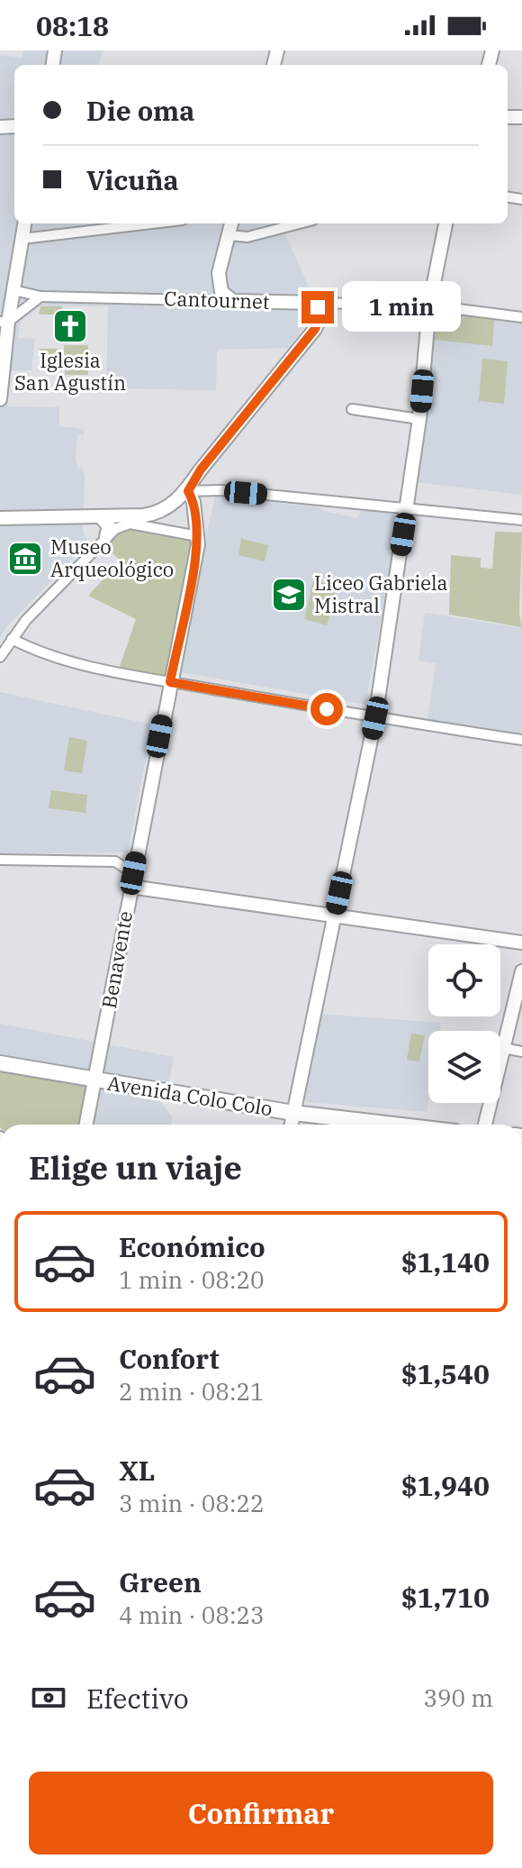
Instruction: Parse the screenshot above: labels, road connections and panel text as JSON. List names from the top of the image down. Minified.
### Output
{"streets":{"main road":["Avenida Colo Colo"],"street":["Cantournet","Benavente"]},"crossings":[["Benavente","Avenida Colo Colo"]],"places":{"church":["Iglesia San Agustín"],"museum":["Museo Arqueológico"],"school or university":["Liceo Gabriela Mistral"]},"page":{"status":"08:18","banner":["Die oma","Vicuña"],"bubble":"1 min","heading":"Elige un viaje","list":[{"name":"Económico","note":"1 min · 08:20","value":"$1,140"},{"name":"Confort","note":"2 min · 08:21","value":"$1,540"},{"name":"XL","note":"3 min · 08:22","value":"$1,940"},{"name":"Green","note":"4 min · 08:23","value":"$1,710"}],"pay":["Efectivo","390 m"],"buttons":"Confirmar"}}
